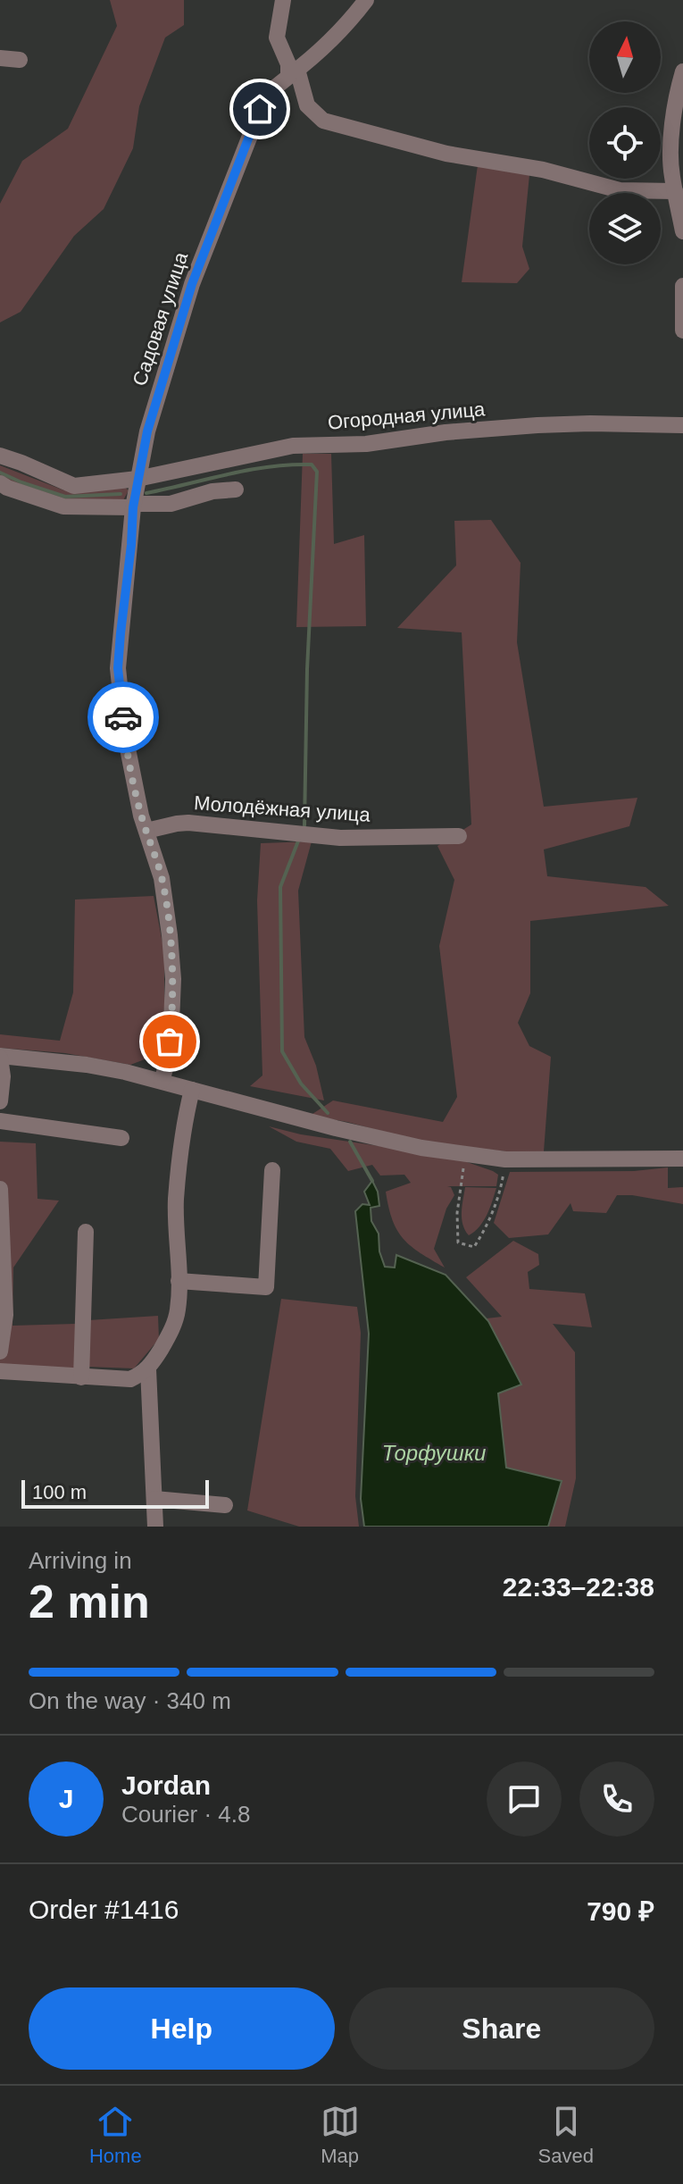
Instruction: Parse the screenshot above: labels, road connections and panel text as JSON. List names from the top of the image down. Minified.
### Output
{"streets":{"street":["Садовая улица","Огородная улица","Молодёжная улица"]},"crossings":[["Садовая улица","Огородная улица"],["Садовая улица","Молодёжная улица"]],"water":["Торфушки"],"scale_bar":"100 m","north":"top","page":{"scale":"100 m","heading":["2 min","Arriving in","22:33–22:38"],"panel":["Jordan","Courier · 4.8","Order #1416","790 ₽"],"bar":"On the way · 340 m","round":"J","buttons":["Help","Share"],"tabs":["Home","Map","Saved"]}}
